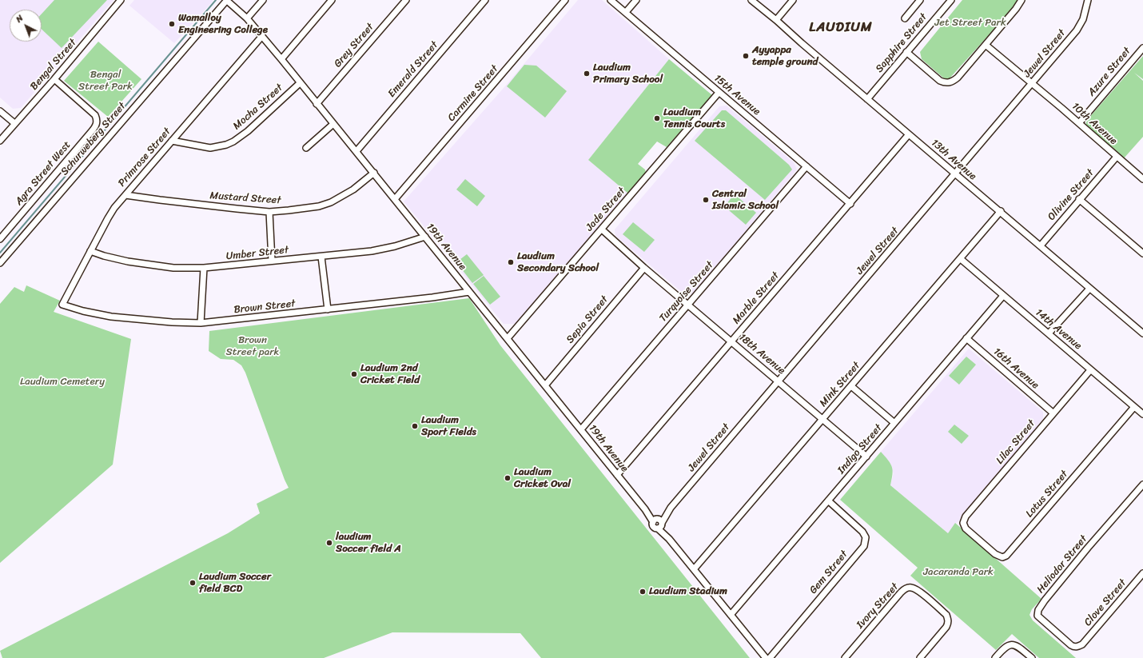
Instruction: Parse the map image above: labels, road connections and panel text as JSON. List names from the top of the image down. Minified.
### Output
{"streets":{"street":["Sapphire Street","Grey Street","Jewel Street","Bengal Street","Emerald Street","Azure Street","Carmine Street","15th Avenue","Mocha Street","10th Avenue","Schurweberg Street","Primrose Street","13th Avenue","Agra Street West","Olivine Street","Mustard Street","Jade Street","19th Avenue","Umber Street","Turquoise Street","Marble Street","Brown Street","Sepia Street","14th Avenue","18th Avenue","16th Avenue","Mink Street","Lilac Street","Indigo Street","Lotus Street","Heliodor Street","Gem Street","Clove Street","Ivory Street"]},"crossings":[["Sapphire Street","13th Avenue"],["Grey Street","19th Avenue"],["Jewel Street","10th Avenue"],["Jewel Street","13th Avenue"],["Jewel Street","19th Avenue"],["Jewel Street","18th Avenue"],["Bengal Street","Agra Street West"],["Emerald Street","19th Avenue"],["Azure Street","10th Avenue"],["Carmine Street","19th Avenue"],["15th Avenue","Jade Street"],["15th Avenue","Turquoise Street"],["15th Avenue","Marble Street"],["Mocha Street","Primrose Street"],["Mocha Street","19th Avenue"],["10th Avenue","Olivine Street"],["Schurweberg Street","19th Avenue"],["Primrose Street","Mustard Street"],["Primrose Street","19th Avenue"],["Primrose Street","Umber Street"],["Primrose Street","Brown Street"],["13th Avenue","Olivine Street"],["13th Avenue","Marble Street"],["13th Avenue","Mink Street"],["Mustard Street","19th Avenue"],["Jade Street","19th Avenue"],["Jade Street","18th Avenue"],["19th Avenue","Umber Street"],["19th Avenue","Turquoise Street"],["19th Avenue","Marble Street"],["19th Avenue","Brown Street"],["19th Avenue","Sepia Street"],["19th Avenue","Mink Street"],["19th Avenue","Indigo Street"],["Turquoise Street","18th Avenue"],["Marble Street","18th Avenue"],["Sepia Street","18th Avenue"],["14th Avenue","Mink Street"],["14th Avenue","Lilac Street"],["14th Avenue","Indigo Street"],["14th Avenue","Lotus Street"],["18th Avenue","Mink Street"],["18th Avenue","Indigo Street"],["16th Avenue","Lilac Street"],["16th Avenue","Indigo Street"],["Lilac Street","Lotus Street"],["Indigo Street","Gem Street"],["Heliodor Street","Clove Street"]],"districts":["LAUDIUM"],"parks":["Jet Street Park","Bengal Street Park","Brown Street park","Laudium Cemetery","Jacaranda Park"],"places":["Wamalloy Engineering College","Ayyappa temple ground","Laudium Primary School","Laudium Tennis Courts","Central Islamic School","Laudium Secondary School","Laudium 2nd Cricket Field","Laudium Sport Fields","Laudium Cricket Oval","laudium Soccer field A","Laudium Soccer field BCD","Laudium Stadium"],"north":"top left"}
